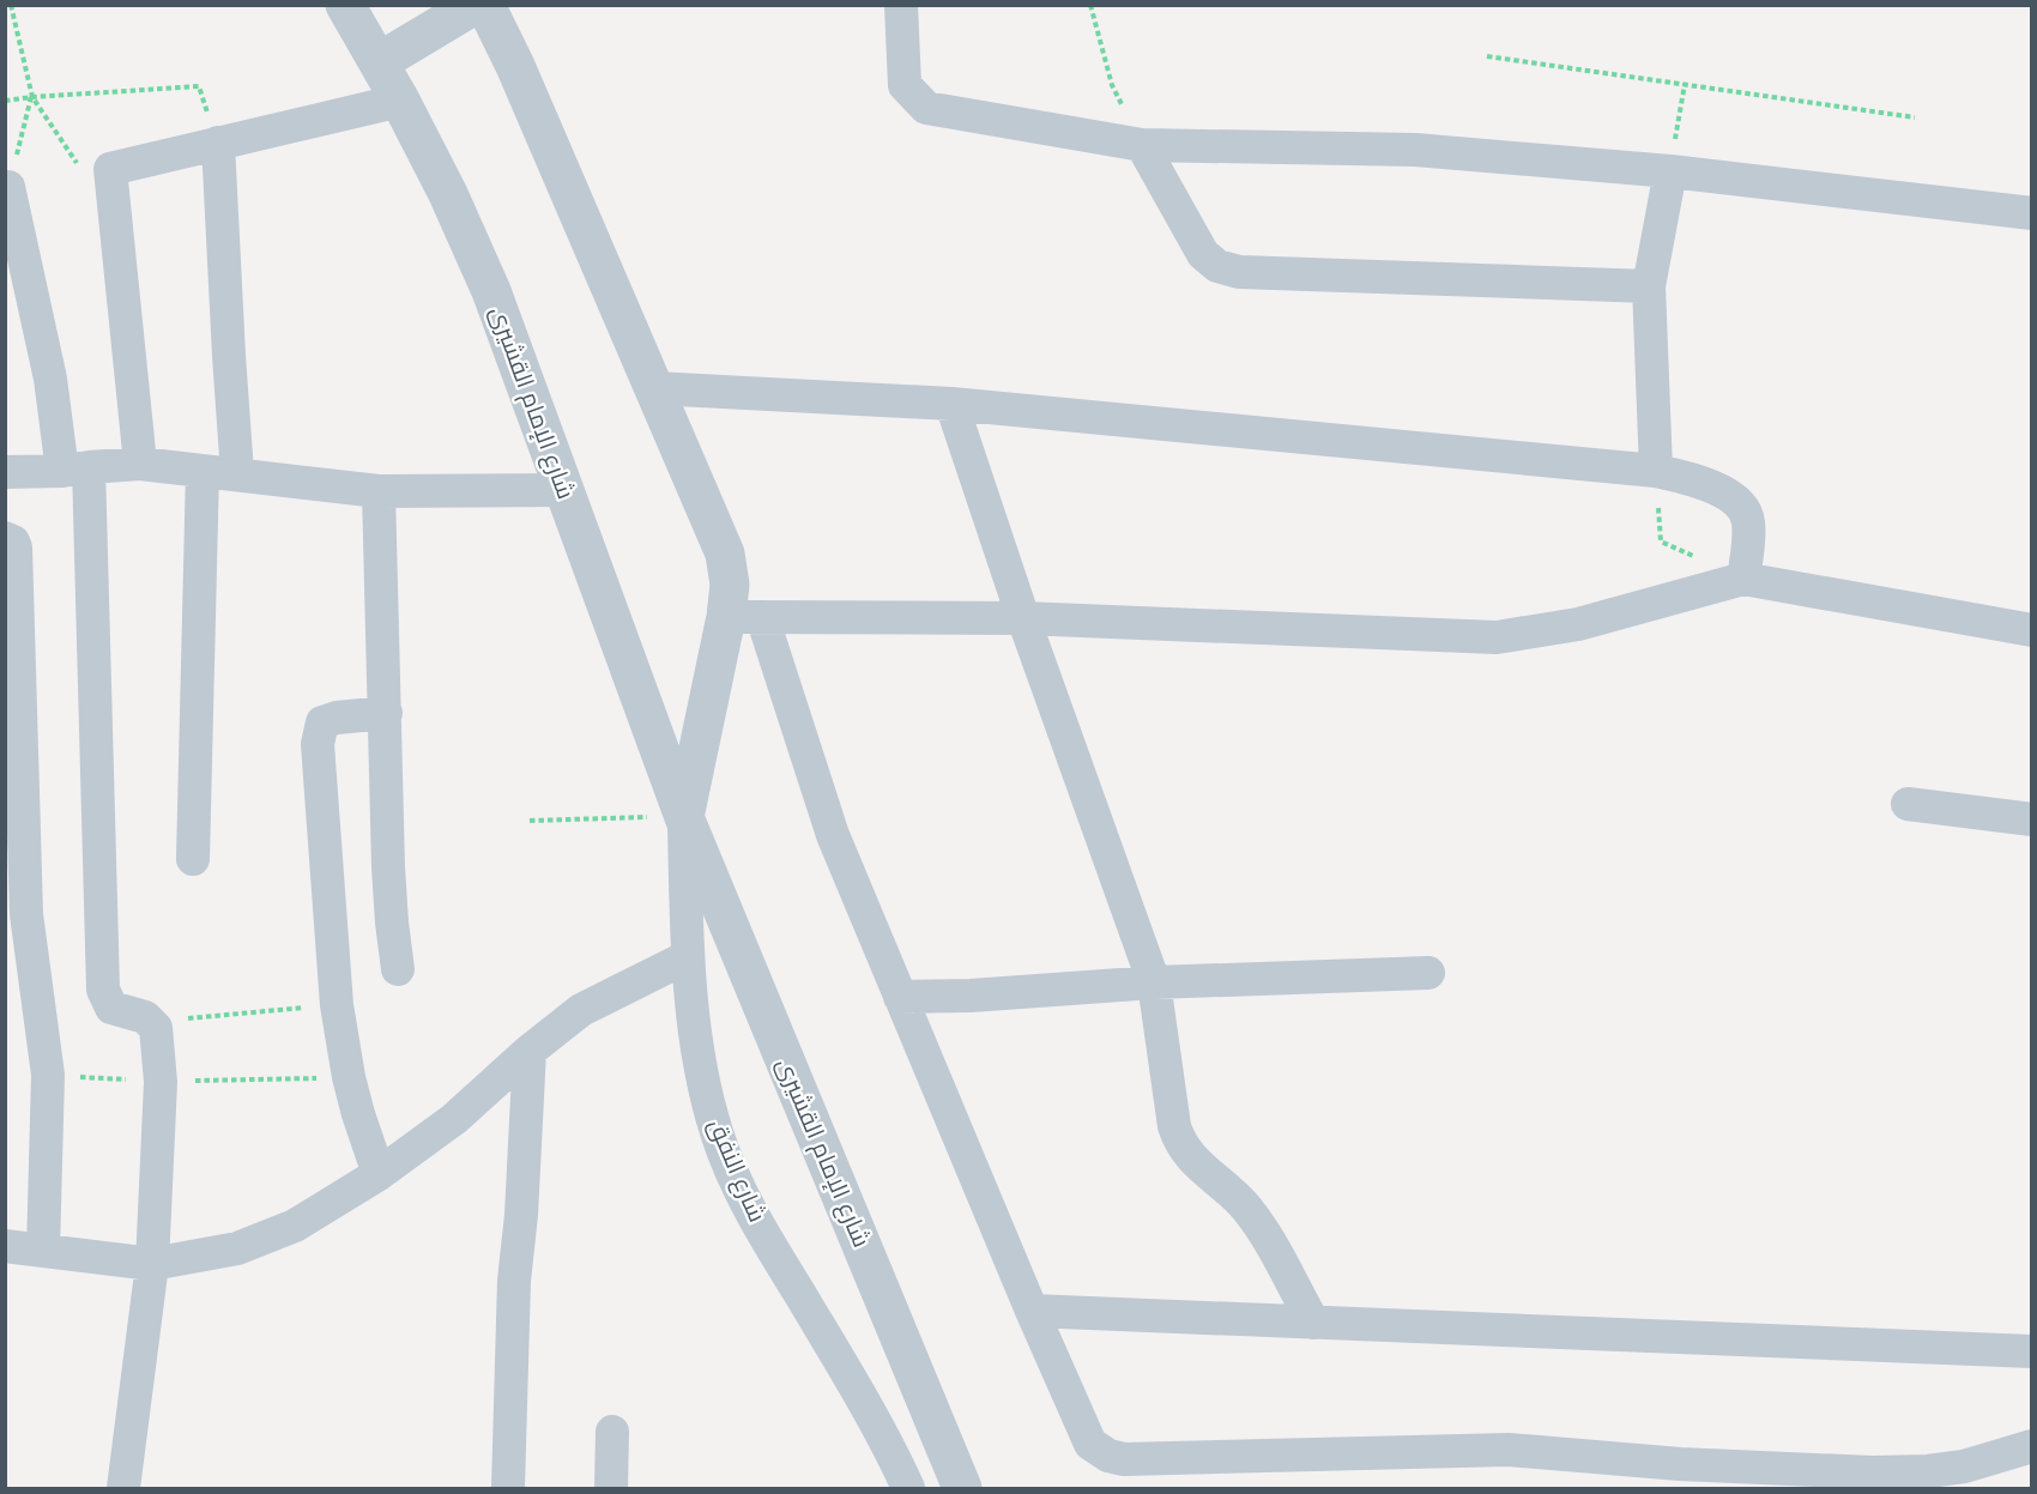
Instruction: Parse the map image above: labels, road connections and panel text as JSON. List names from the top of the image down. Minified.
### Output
{"streets":{"street":["شارع الإمام القشيرى","شارع النفق"]},"crossings":[["شارع الإمام القشيرى","شارع النفق"]]}
